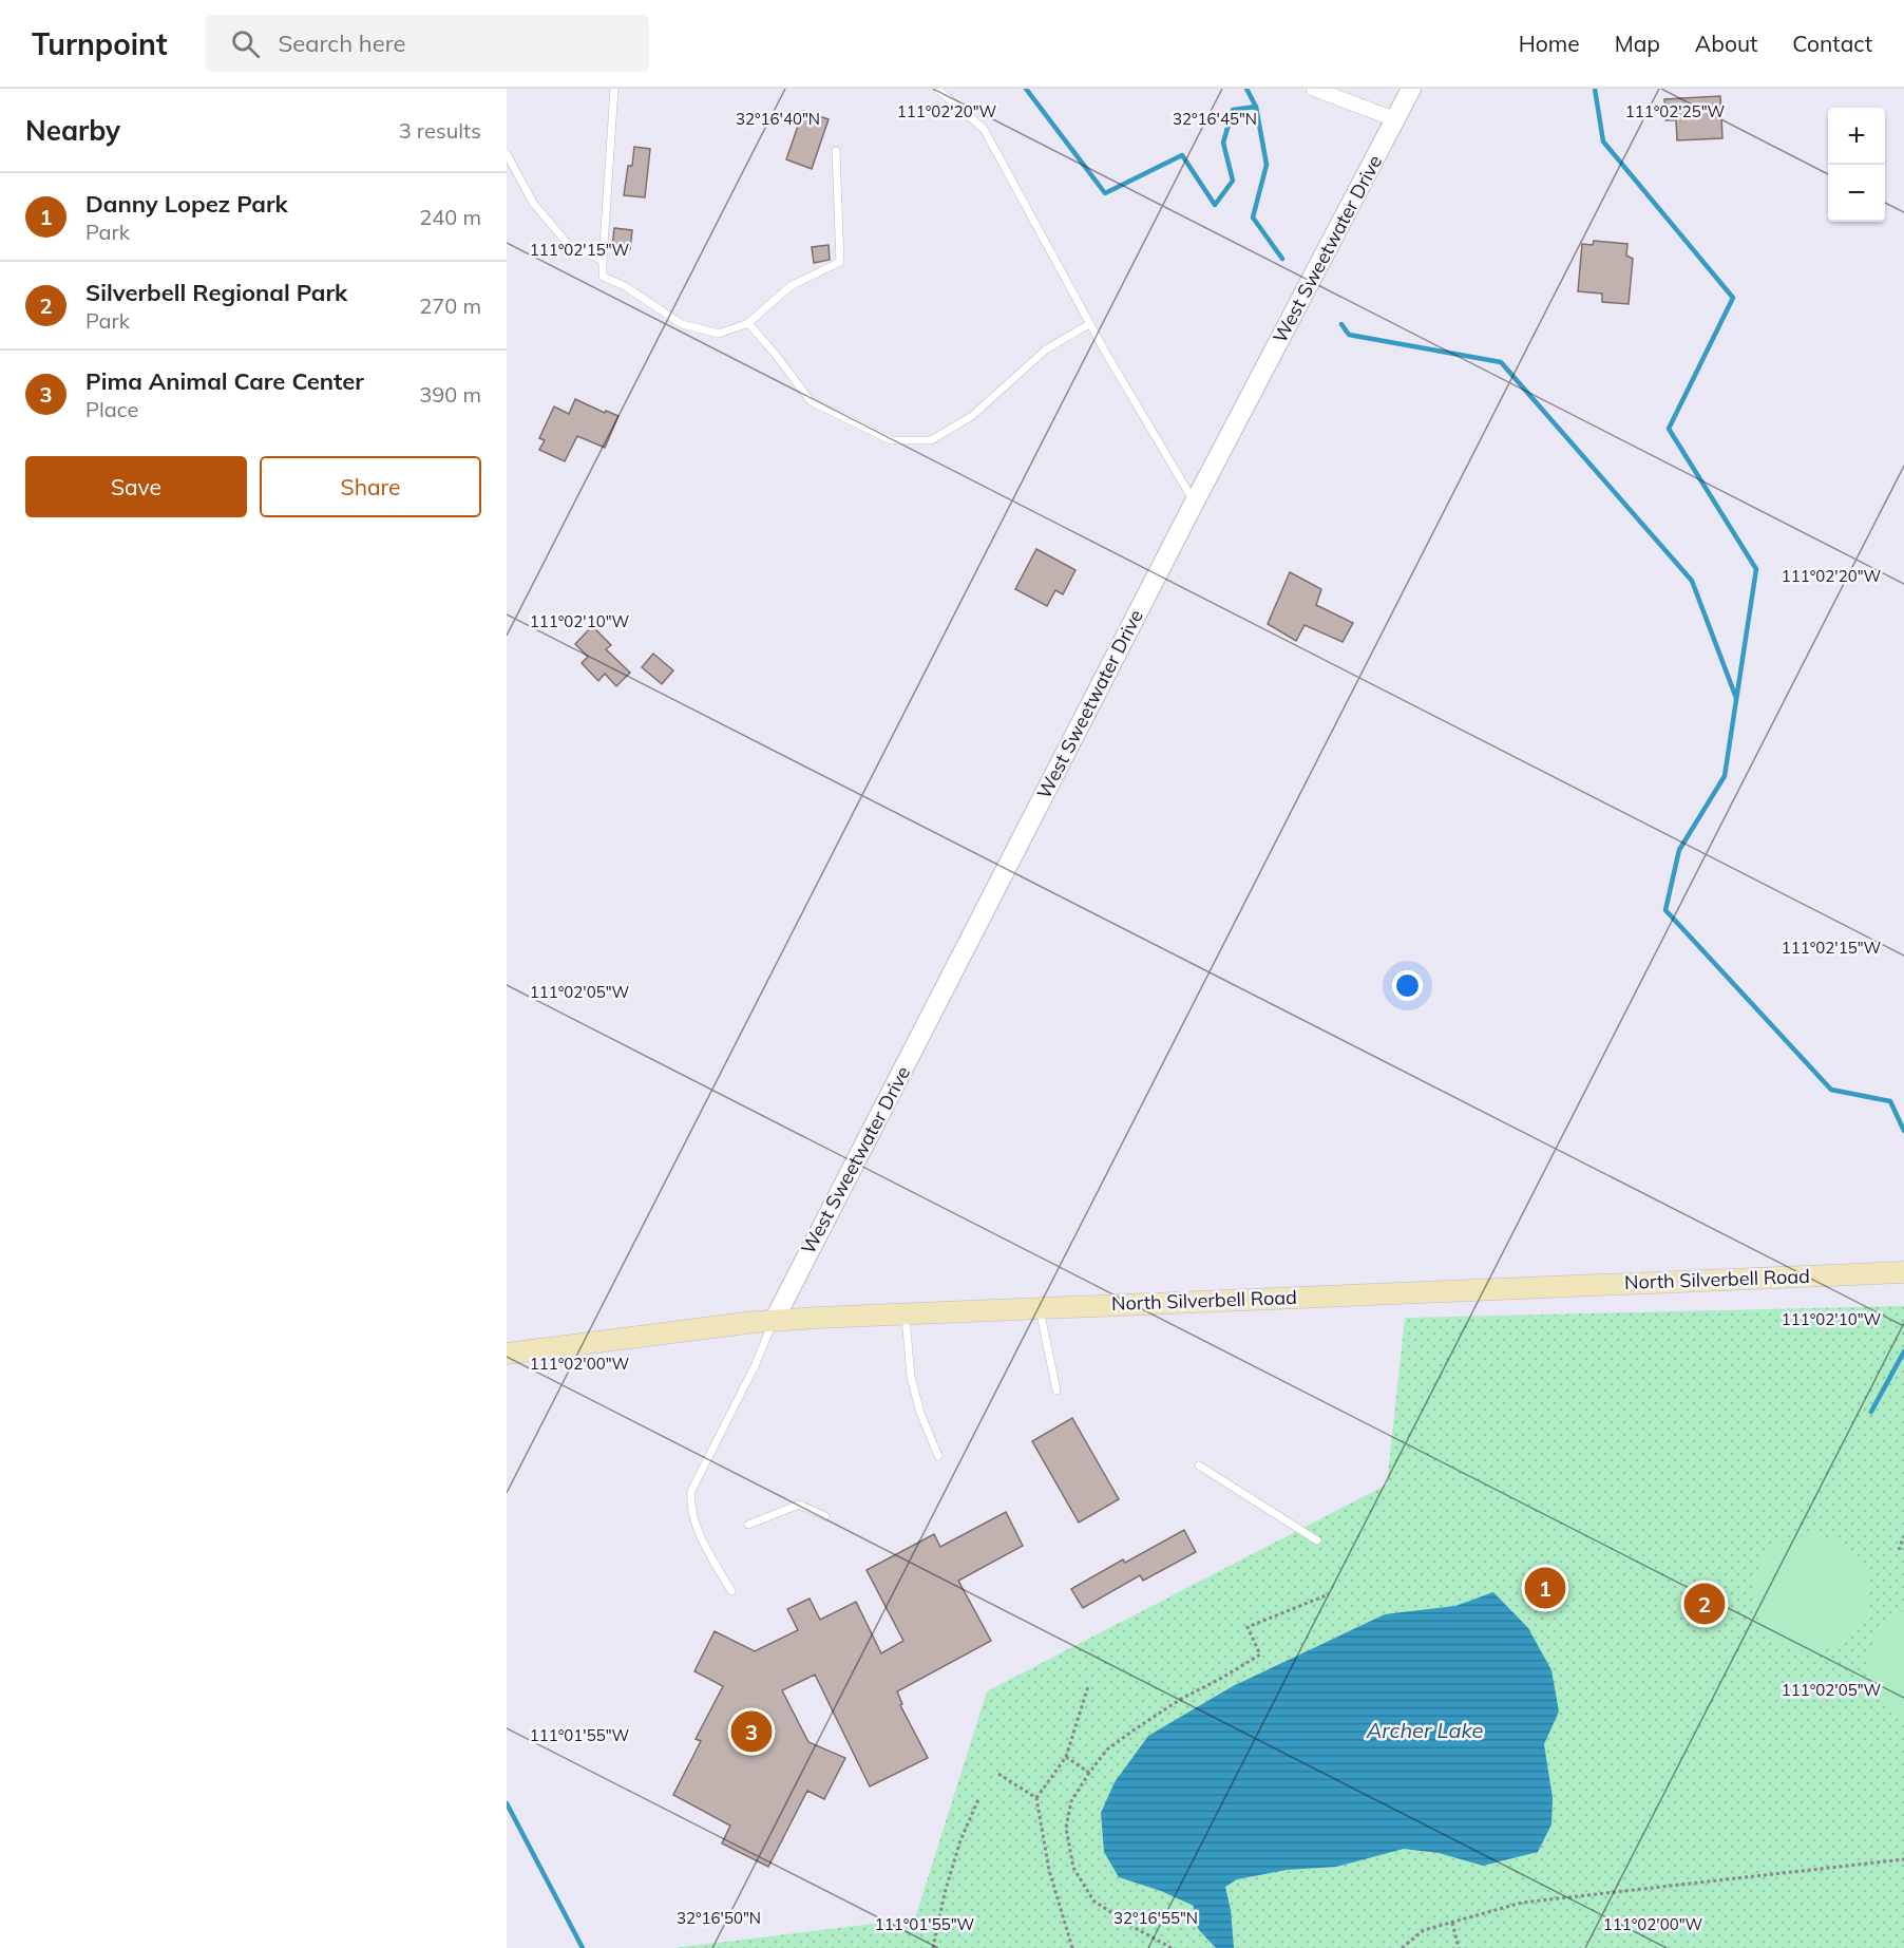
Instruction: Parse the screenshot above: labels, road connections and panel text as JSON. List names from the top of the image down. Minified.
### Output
{"streets":{"main road":["North Silverbell Road"],"street":["West Sweetwater Drive"]},"crossings":[["West Sweetwater Drive","North Silverbell Road"]],"water":["Archer Lake"],"page":{"header":"Turnpoint","search":"Search here","nav":["Home","Map","About","Contact"],"heading":["Nearby","3 results"],"map_buttons":["+","−"],"list":[{"mark":"1","name":"Danny Lopez Park","note":"Park","value":"240 m"},{"mark":"2","name":"Silverbell Regional Park","note":"Park","value":"270 m"},{"mark":"3","name":"Pima Animal Care Center","note":"Place","value":"390 m"}],"buttons":["Save","Share"],"pins":["1","2","3"]},"coordinates":["111°02'20\"W","111°02'25\"W","32°16'40\"N","32°16'45\"N","111°02'15\"W","111°02'10\"W","111°02'05\"W","111°02'00\"W","111°01'55\"W","32°16'50\"N","32°16'55\"N"]}
